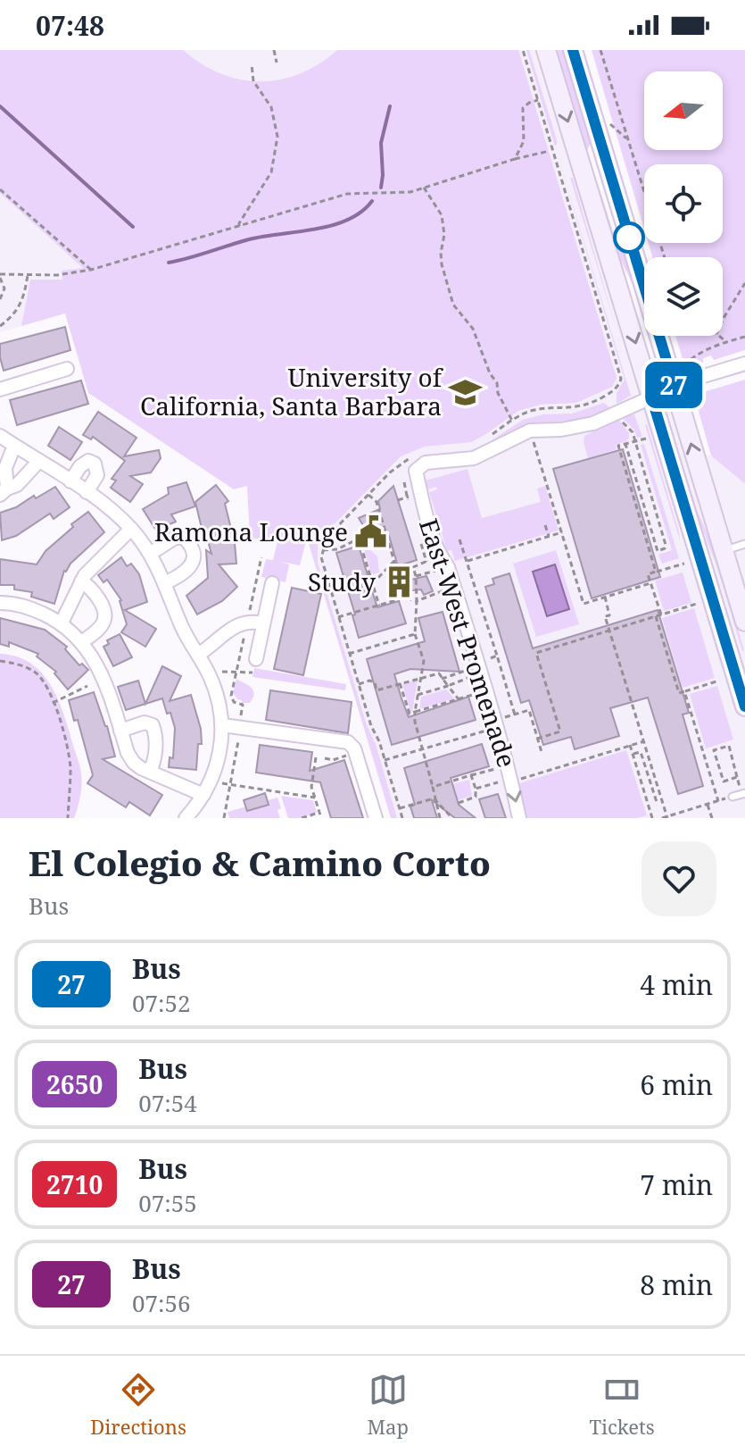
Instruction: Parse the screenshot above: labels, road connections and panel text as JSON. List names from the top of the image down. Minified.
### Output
{"streets":{"street":["East-West Promenade"]},"places":{"school or university":["University of California, Santa Barbara"],"public building":["Ramona Lounge"],"building":["Study"]},"lines":["bus line 27"],"north":"left","page":{"status":"07:48","on_map":"27","heading":["El Colegio & Camino Corto","Bus"],"list":[{"mark":"27","name":"Bus","note":"07:52","value":"4 min"},{"mark":"2650","name":"Bus","note":"07:54","value":"6 min"},{"mark":"2710","name":"Bus","note":"07:55","value":"7 min"},{"mark":"27","name":"Bus","note":"07:56","value":"8 min"}],"tabs":["Directions","Map","Tickets"]}}
